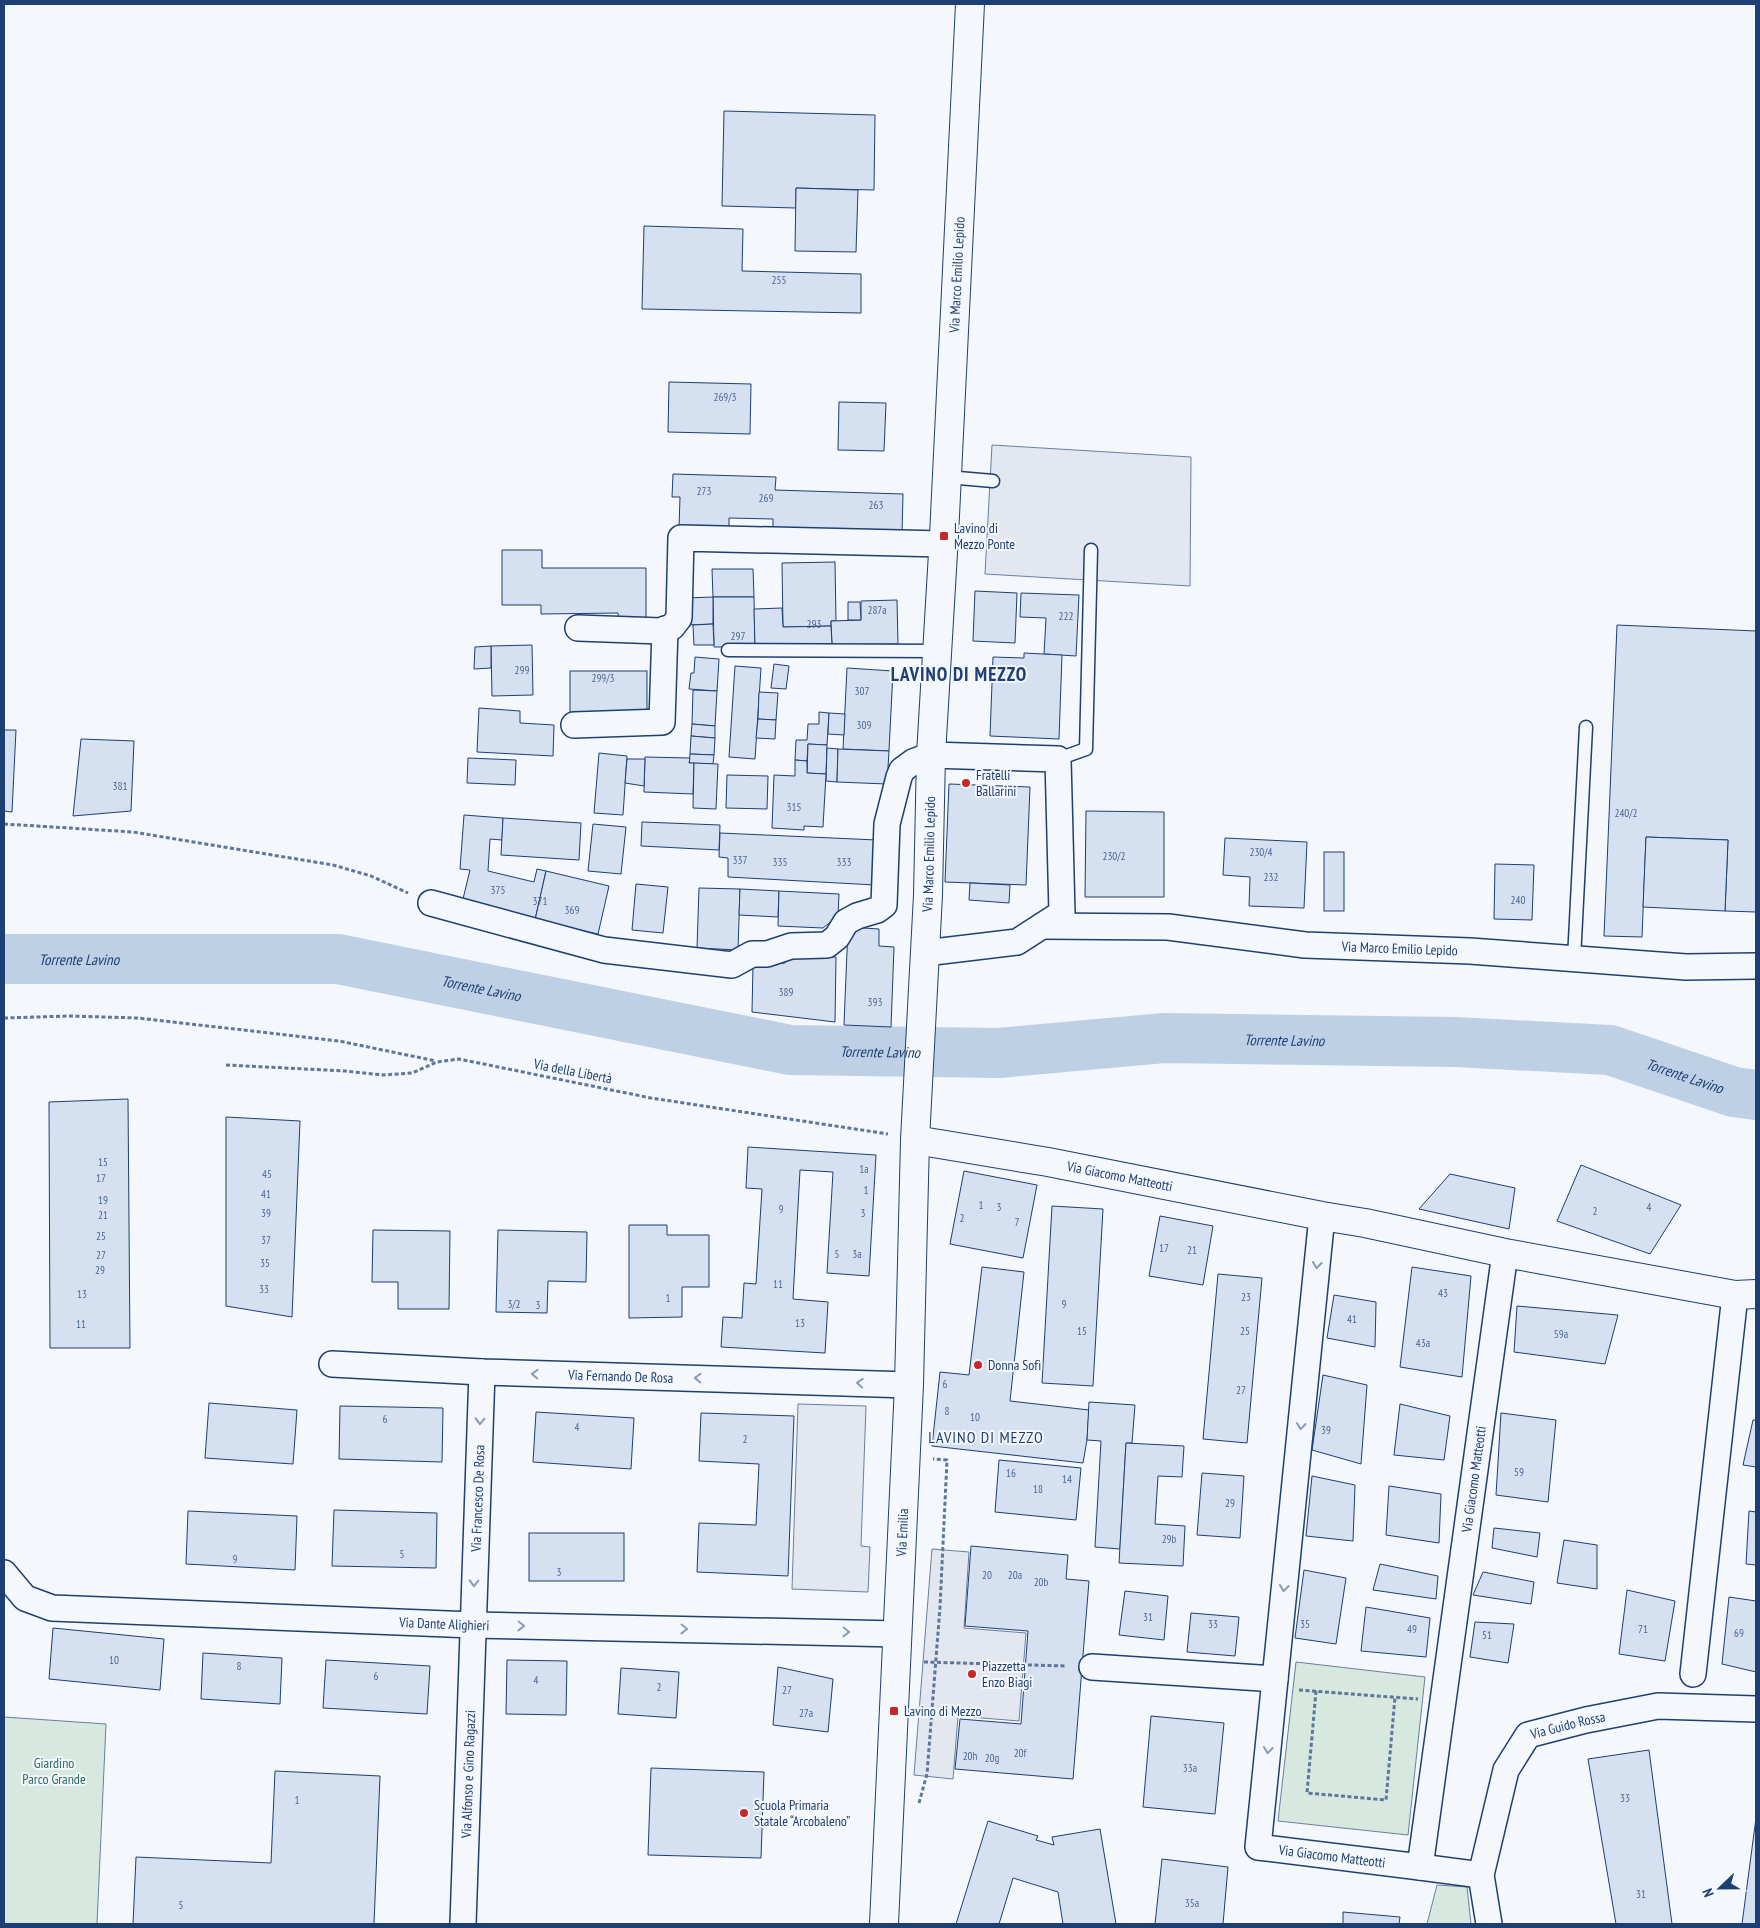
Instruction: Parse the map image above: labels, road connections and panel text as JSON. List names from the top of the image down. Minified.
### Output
{"streets":{"main road":["Via Marco Emilio Lepido","Via Giacomo Matteotti","Via Emilia"],"street":["Via Fernando De Rosa","Via Francesco De Rosa","Via Dante Alighieri","Via Guido Rossa","Via Alfonso e Gino Ragazzi"],"path":["Via della Libertà"]},"crossings":[["Via Marco Emilio Lepido","Via della Libertà"],["Via Marco Emilio Lepido","Via Giacomo Matteotti"],["Via Marco Emilio Lepido","Via Emilia"],["Via della Libertà","Via Giacomo Matteotti"],["Via della Libertà","Via Emilia"],["Via Giacomo Matteotti","Via Emilia"],["Via Fernando De Rosa","Via Francesco De Rosa"],["Via Fernando De Rosa","Via Emilia"],["Via Francesco De Rosa","Via Dante Alighieri"],["Via Francesco De Rosa","Via Alfonso e Gino Ragazzi"],["Via Emilia","Via Dante Alighieri"],["Via Dante Alighieri","Via Alfonso e Gino Ragazzi"]],"one_way":["Via Fernando De Rosa","Via Francesco De Rosa","Via Dante Alighieri"],"districts":["LAVINO DI MEZZO","LAVINO DI MEZZO"],"water":["Torrente Lavino"],"parks":["Giardino Parco Grande"],"places":{"transit":["Lavino di Mezzo Ponte","Lavino di Mezzo"],"other":["Fratelli Ballarini","Donna Sofì","Piazzetta Enzo Biagi","Scuola Primaria Statale “Arcobaleno”"]},"house_numbers":["255","269/3","273","269","263","287a","222","293","297","299","299/3","307","309","381","315","240/2","230/4","230/2","337","335","333","232","375","240","371","369","389","393","15","1a","45","17","1","41","19","1","3","4","9","2","39","3","21","2","7","25","37","17","21","5","3a","27","35","29","11","33","43","13","23","1","3/2","9","3","41","13","11","15","25","59a","43a","6","27","8","10","6","4","39","2","59","16","14","18","29","29b","5","9","3","20","20a","20b","31","33","35","49","71","69","51","10","8","6","4","2","27","27a","20f","20h","20g","33a","33","1","31","35a","5"],"north":"left"}
